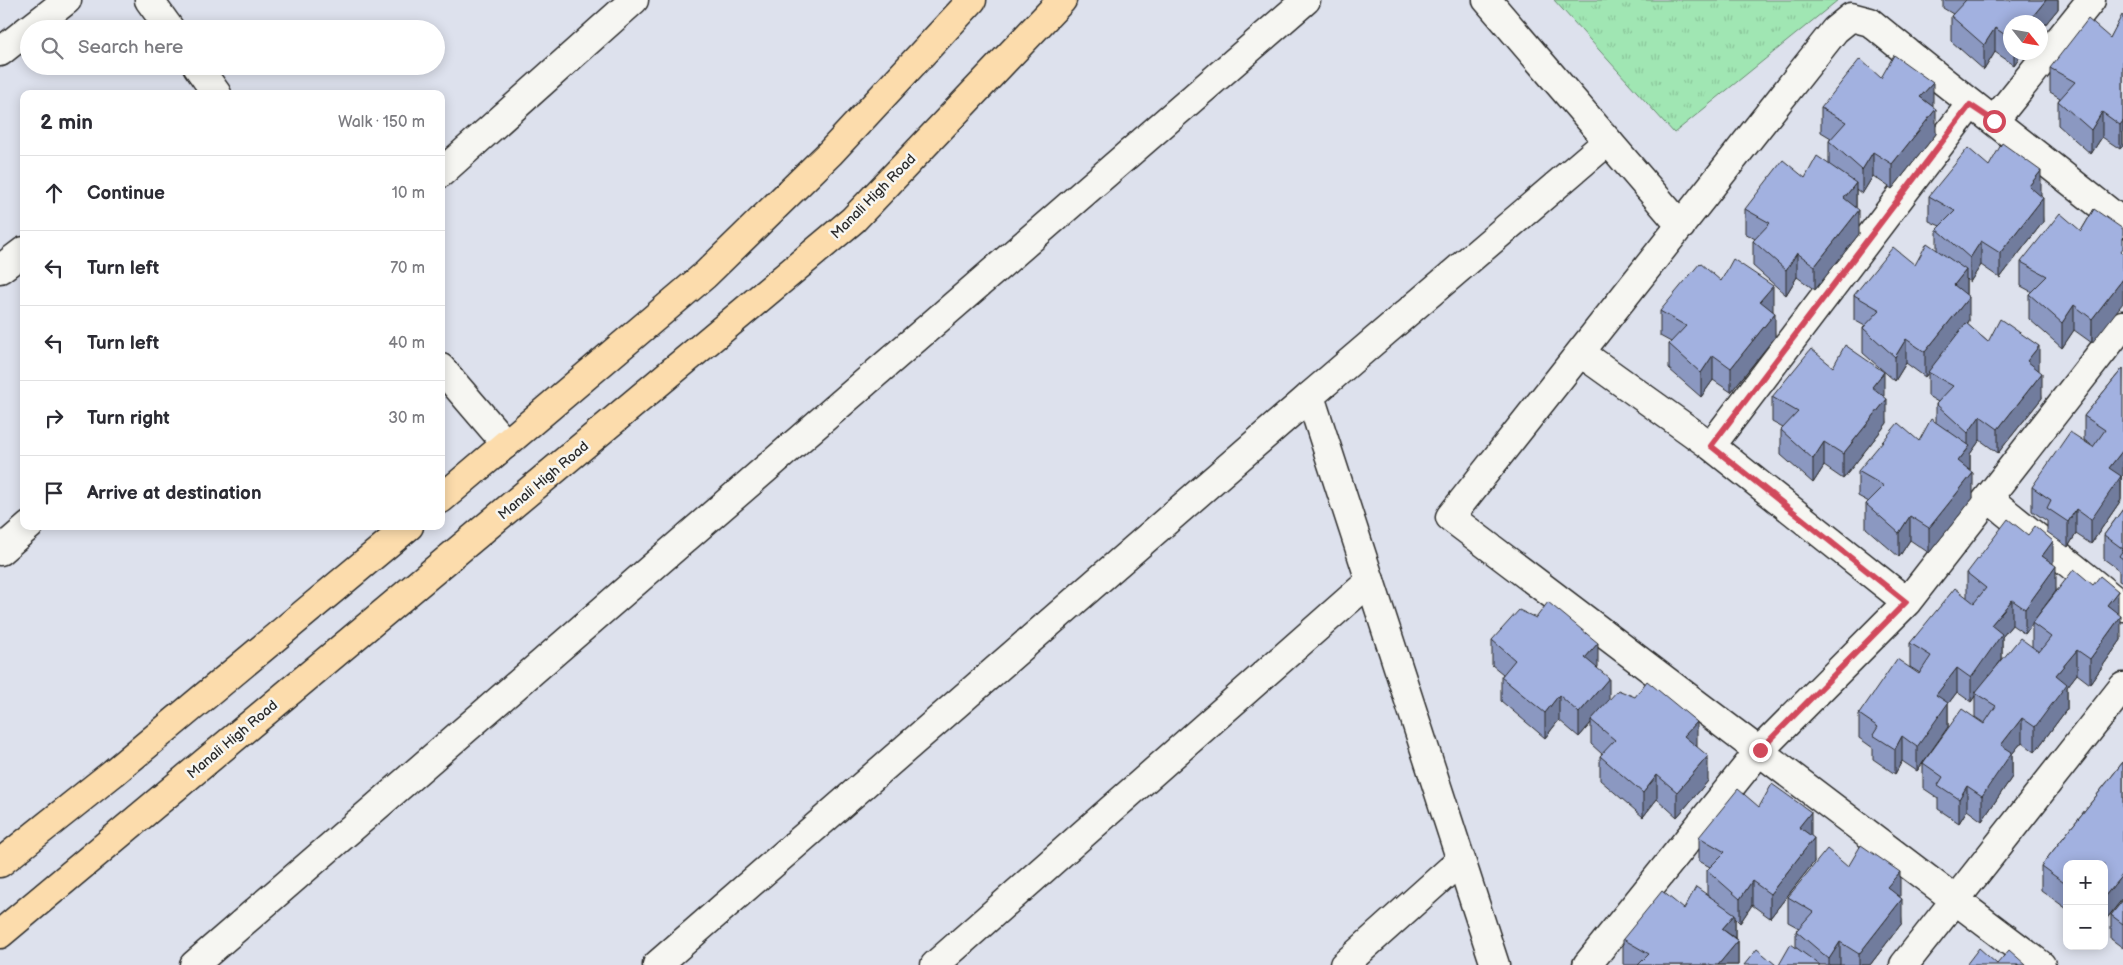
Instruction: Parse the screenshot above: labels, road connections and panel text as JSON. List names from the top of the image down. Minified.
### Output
{"streets":{"main road":["Manali High Road"]},"north":"bottom right","page":{"search":"Search here","heading":["2 min","Walk · 150 m"],"list":[["Continue","10 m"],["Turn left","70 m"],["Turn left","40 m"],["Turn right","30 m"],"Arrive at destination"],"map_buttons":["+","−"]}}
